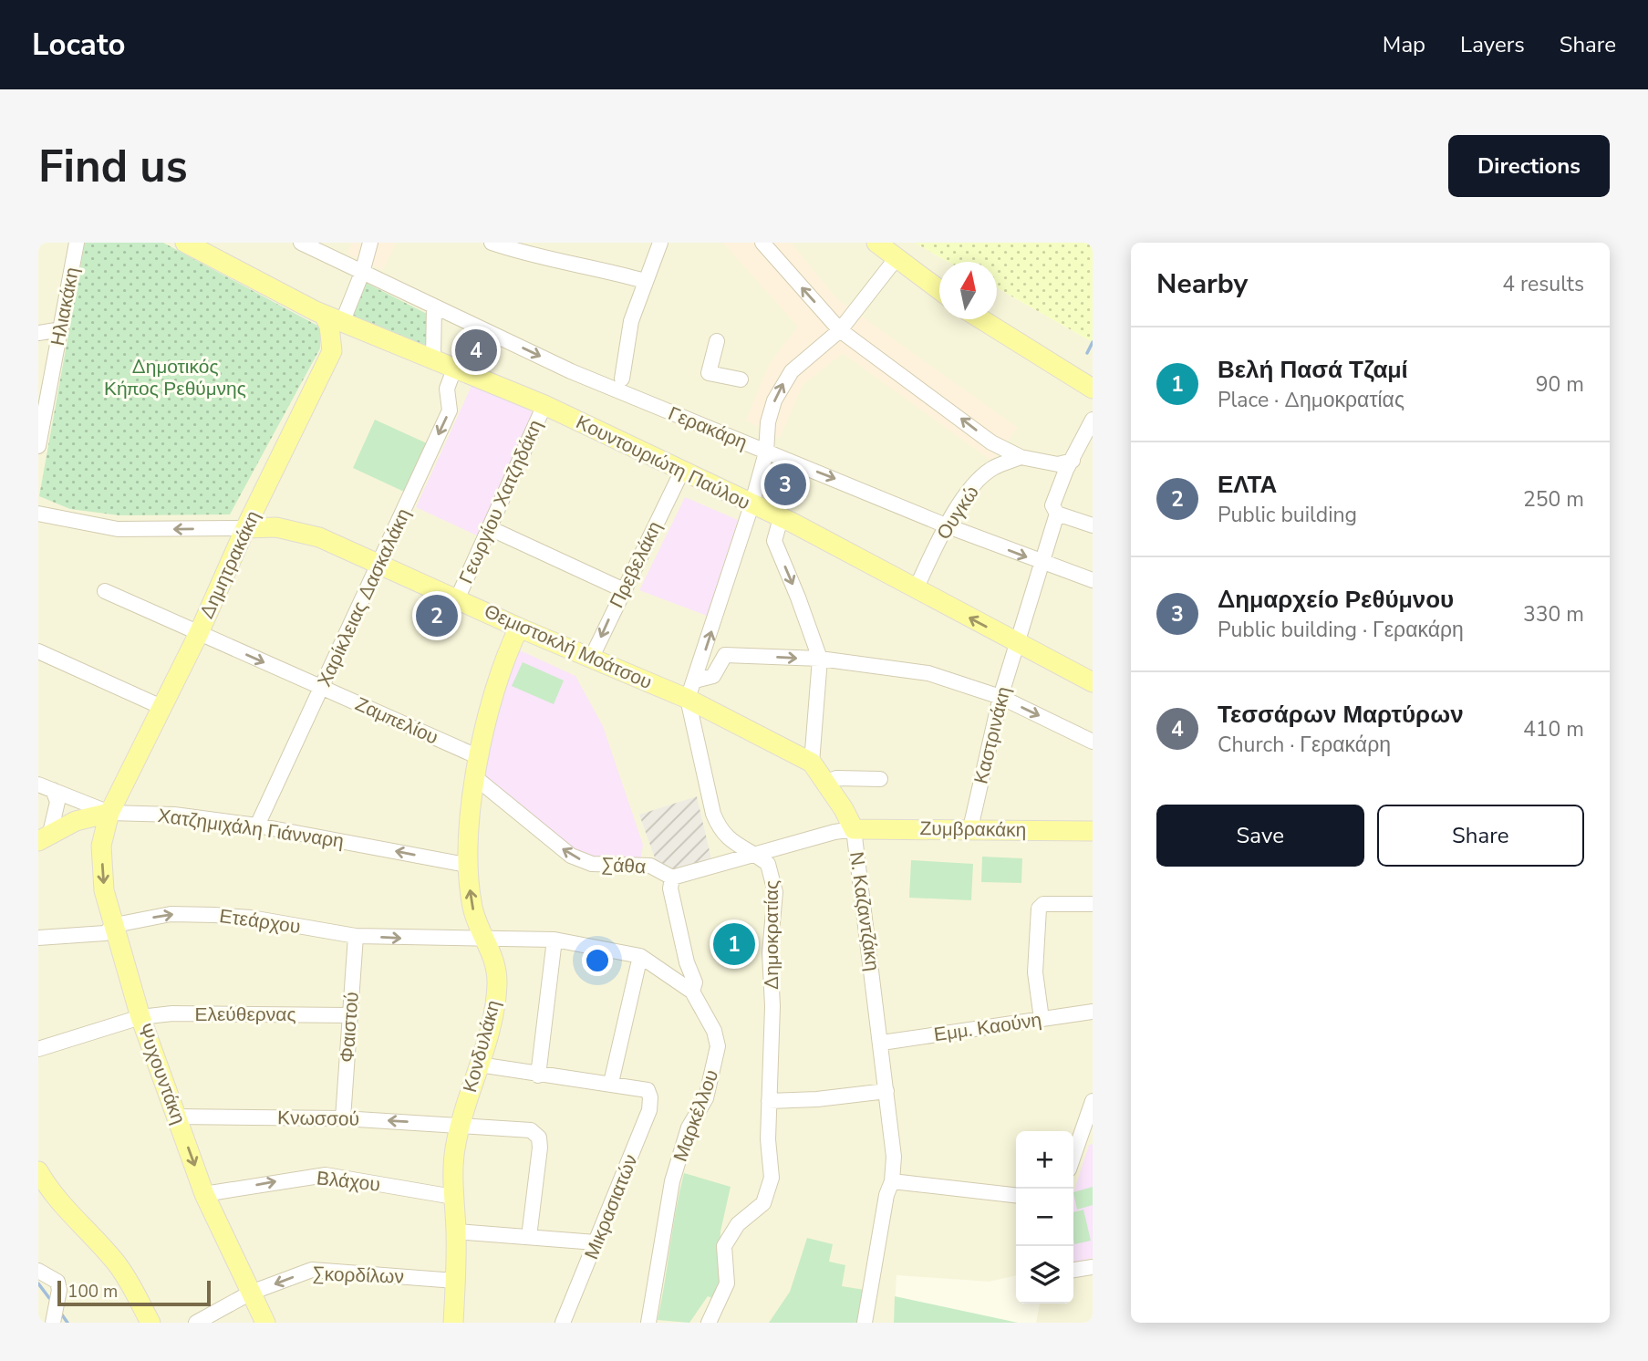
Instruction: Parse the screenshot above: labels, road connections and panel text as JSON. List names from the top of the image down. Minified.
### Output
{"streets":{"main road":["Κουντουριώτη Παύλου","Δημητρακάκη","Θεμιστοκλή Μοάτσου","Ζυμβρακάκη","Ν. Καζαντζάκη","Κονδυλάκη","Ψυχουντάκη"],"street":["Ηλιακάκη","Γερακάρη","Γεωργίου Χατζηδάκη","Ουγκώ","Πρεβελάκη","Χαρίκλειας Δασκαλάκη","Ζαμπελίου","Καστρινάκη","Χατζημιχάλη Γιάνναρη","Σάθα","Ετεάρχου","Δημοκρατίας","Ελεύθερνας","Φαιστού","Εμμ. Καούνη","Μαρκέλλου","Κνωσσού","Βλάχου","Μικρασιατών","Σκορδίλων"]},"crossings":[["Γερακάρη","Ουγκώ"],["Γερακάρη","Καστρινάκη"],["Κουντουριώτη Παύλου","Γεωργίου Χατζηδάκη"],["Κουντουριώτη Παύλου","Ουγκώ"],["Κουντουριώτη Παύλου","Πρεβελάκη"],["Κουντουριώτη Παύλου","Χαρίκλειας Δασκαλάκη"],["Κουντουριώτη Παύλου","Καστρινάκη"],["Γεωργίου Χατζηδάκη","Θεμιστοκλή Μοάτσου"],["Δημητρακάκη","Θεμιστοκλή Μοάτσου"],["Δημητρακάκη","Ζαμπελίου"],["Δημητρακάκη","Χατζημιχάλη Γιάνναρη"],["Δημητρακάκη","Ψυχουντάκη"],["Πρεβελάκη","Θεμιστοκλή Μοάτσου"],["Χαρίκλειας Δασκαλάκη","Θεμιστοκλή Μοάτσου"],["Χαρίκλειας Δασκαλάκη","Ζαμπελίου"],["Χαρίκλειας Δασκαλάκη","Χατζημιχάλη Γιάνναρη"],["Θεμιστοκλή Μοάτσου","Ν. Καζαντζάκη"],["Θεμιστοκλή Μοάτσου","Δημοκρατίας"],["Θεμιστοκλή Μοάτσου","Κονδυλάκη"],["Ζαμπελίου","Κονδυλάκη"],["Καστρινάκη","Ζυμβρακάκη"],["Χατζημιχάλη Γιάνναρη","Κονδυλάκη"],["Χατζημιχάλη Γιάνναρη","Ψυχουντάκη"],["Ζυμβρακάκη","Σάθα"],["Ζυμβρακάκη","Ν. Καζαντζάκη"],["Σάθα","Ν. Καζαντζάκη"],["Σάθα","Δημοκρατίας"],["Σάθα","Κονδυλάκη"],["Σάθα","Μαρκέλλου"],["Ν. Καζαντζάκη","Εμμ. Καούνη"],["Ετεάρχου","Φαιστού"],["Ετεάρχου","Κονδυλάκη"],["Ετεάρχου","Ψυχουντάκη"],["Ελεύθερνας","Φαιστού"],["Ελεύθερνας","Ψυχουντάκη"],["Φαιστού","Κνωσσού"],["Κονδυλάκη","Κνωσσού"],["Κονδυλάκη","Βλάχου"],["Κονδυλάκη","Σκορδίλων"],["Ψυχουντάκη","Κνωσσού"],["Ψυχουντάκη","Βλάχου"],["Ψυχουντάκη","Σκορδίλων"]],"one_way":["Χαρίκλειας Δασκαλάκη","Χατζημιχάλη Γιάνναρη","Σάθα","Ετεάρχου","Ψυχουντάκη","Βλάχου","Σκορδίλων"],"parks":["Δημοτικός Κήπος Ρεθύμνης"],"scale_bar":"100 m","north":"top","page":{"header":"Locato","nav":["Map","Layers","Share"],"buttons":["Directions",["Save","Share"]],"title":"Find us","heading":["Nearby","4 results"],"pins":["4","3","2","1"],"list":[{"mark":"1","name":"Βελή Πασά Τζαμί","note":"Place · Δημοκρατίας","value":"90 m"},{"mark":"2","name":"ΕΛΤΑ","note":"Public building","value":"250 m"},{"mark":"3","name":"Δημαρχείο Ρεθύμνου","note":"Public building · Γερακάρη","value":"330 m"},{"mark":"4","name":"Τεσσάρων Μαρτύρων","note":"Church · Γερακάρη","value":"410 m"}],"map_buttons":["+","−"],"scale":"100 m"}}
